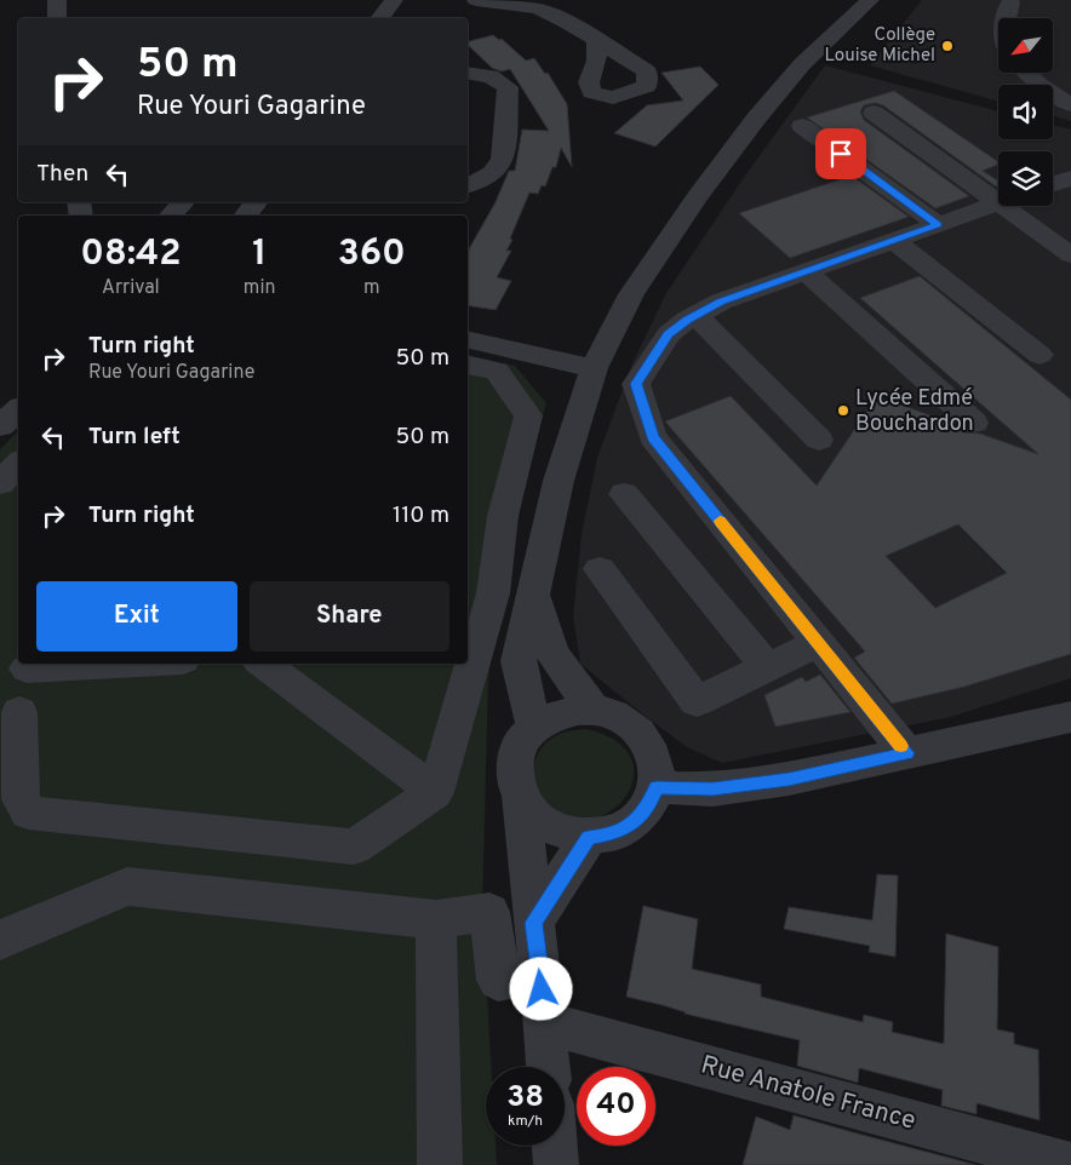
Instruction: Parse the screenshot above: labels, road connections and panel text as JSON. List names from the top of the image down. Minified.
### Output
{"streets":{"street":["Rue Anatole France"]},"places":["Collège Louise Michel","Lycée Edmé Bouchardon"],"north":"bottom left","page":{"turn":["50 m","Rue Youri Gagarine"],"then":"Then","eta":["08:42","Arrival","1","min","360","m"],"list":[{"name":"Turn right","note":"Rue Youri Gagarine","value":"50 m"},{"name":"Turn left","value":"50 m"},{"name":"Turn right","value":"110 m"}],"buttons":["Exit","Share"],"speed":"38 km/h","limit":"40"}}
